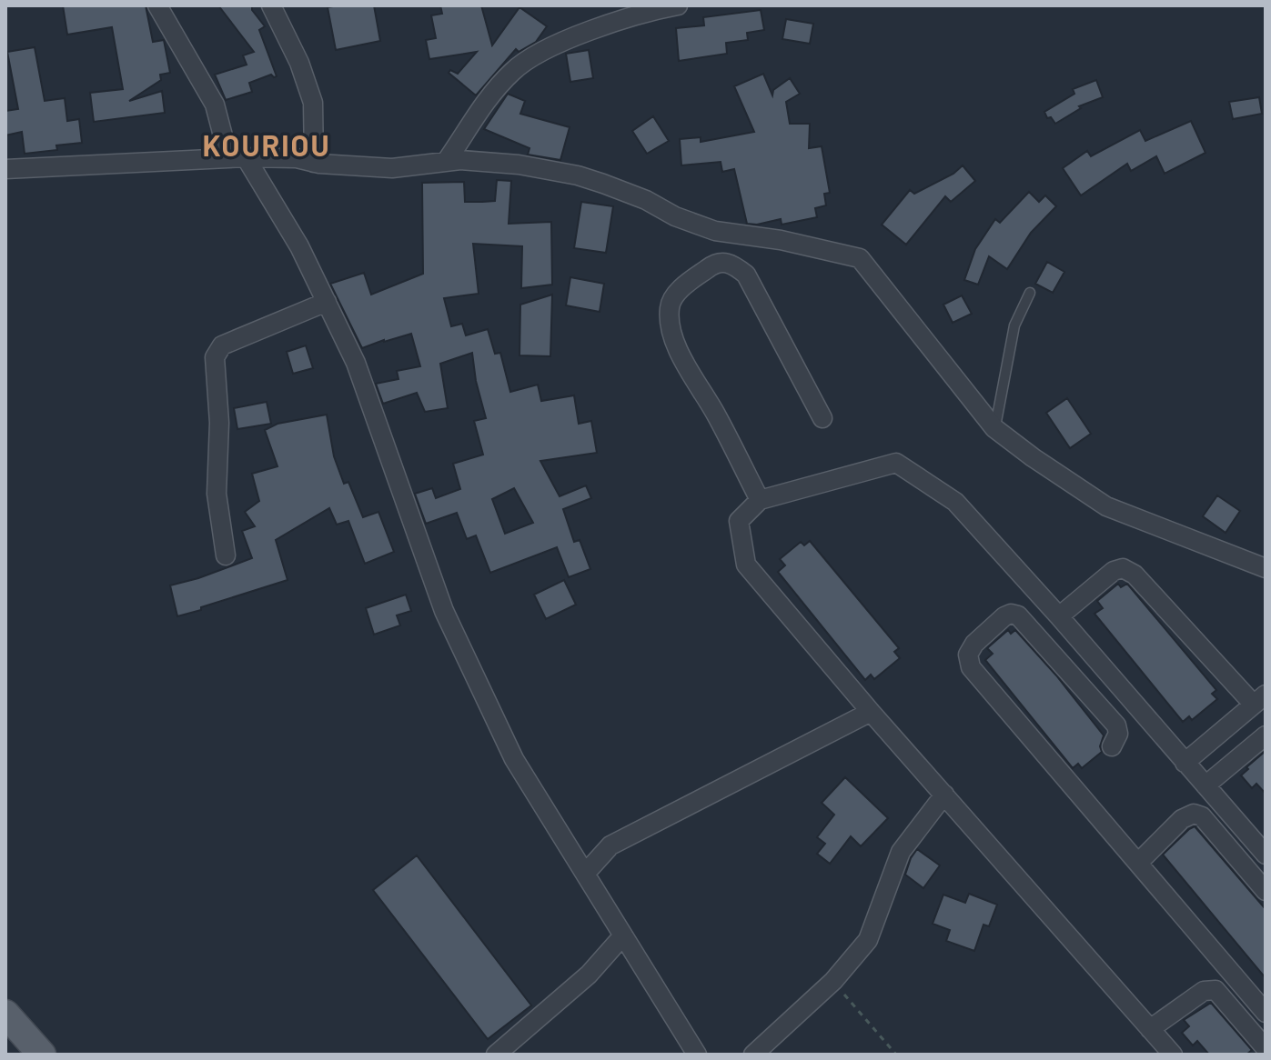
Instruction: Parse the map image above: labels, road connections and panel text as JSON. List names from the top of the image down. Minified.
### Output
{"districts":["KOURIOU"]}
